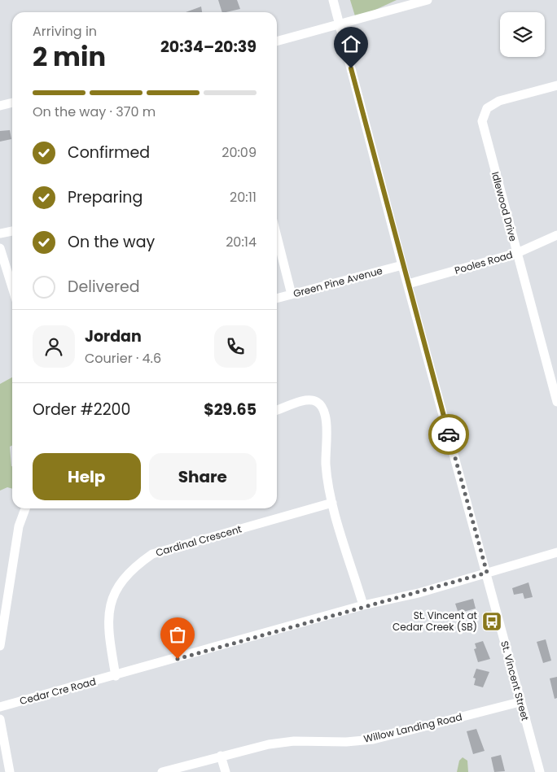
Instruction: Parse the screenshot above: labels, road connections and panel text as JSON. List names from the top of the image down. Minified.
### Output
{"streets":{"street":["Idlewood Drive","Pooles Road","Green Pine Avenue","Cardinal Crescent","St. Vincent Street","Cedar Cre Road","Willow Landing Road"]},"crossings":[["Idlewood Drive","Pooles Road"],["Pooles Road","St. Vincent Street"],["Green Pine Avenue","St. Vincent Street"],["Cardinal Crescent","Cedar Cre Road"],["St. Vincent Street","Cedar Cre Road"],["St. Vincent Street","Willow Landing Road"]],"places":{"bus stop":["St. Vincent at Cedar Creek (SB)"]},"page":{"heading":["2 min","Arriving in","20:34–20:39"],"panel":["Jordan","Courier · 4.6","Order #2200","$29.65"],"bar":"On the way · 370 m","list":[["Confirmed","20:09"],["Preparing","20:11"],["On the way","20:14"],"Delivered"],"buttons":["Help","Share"]}}
